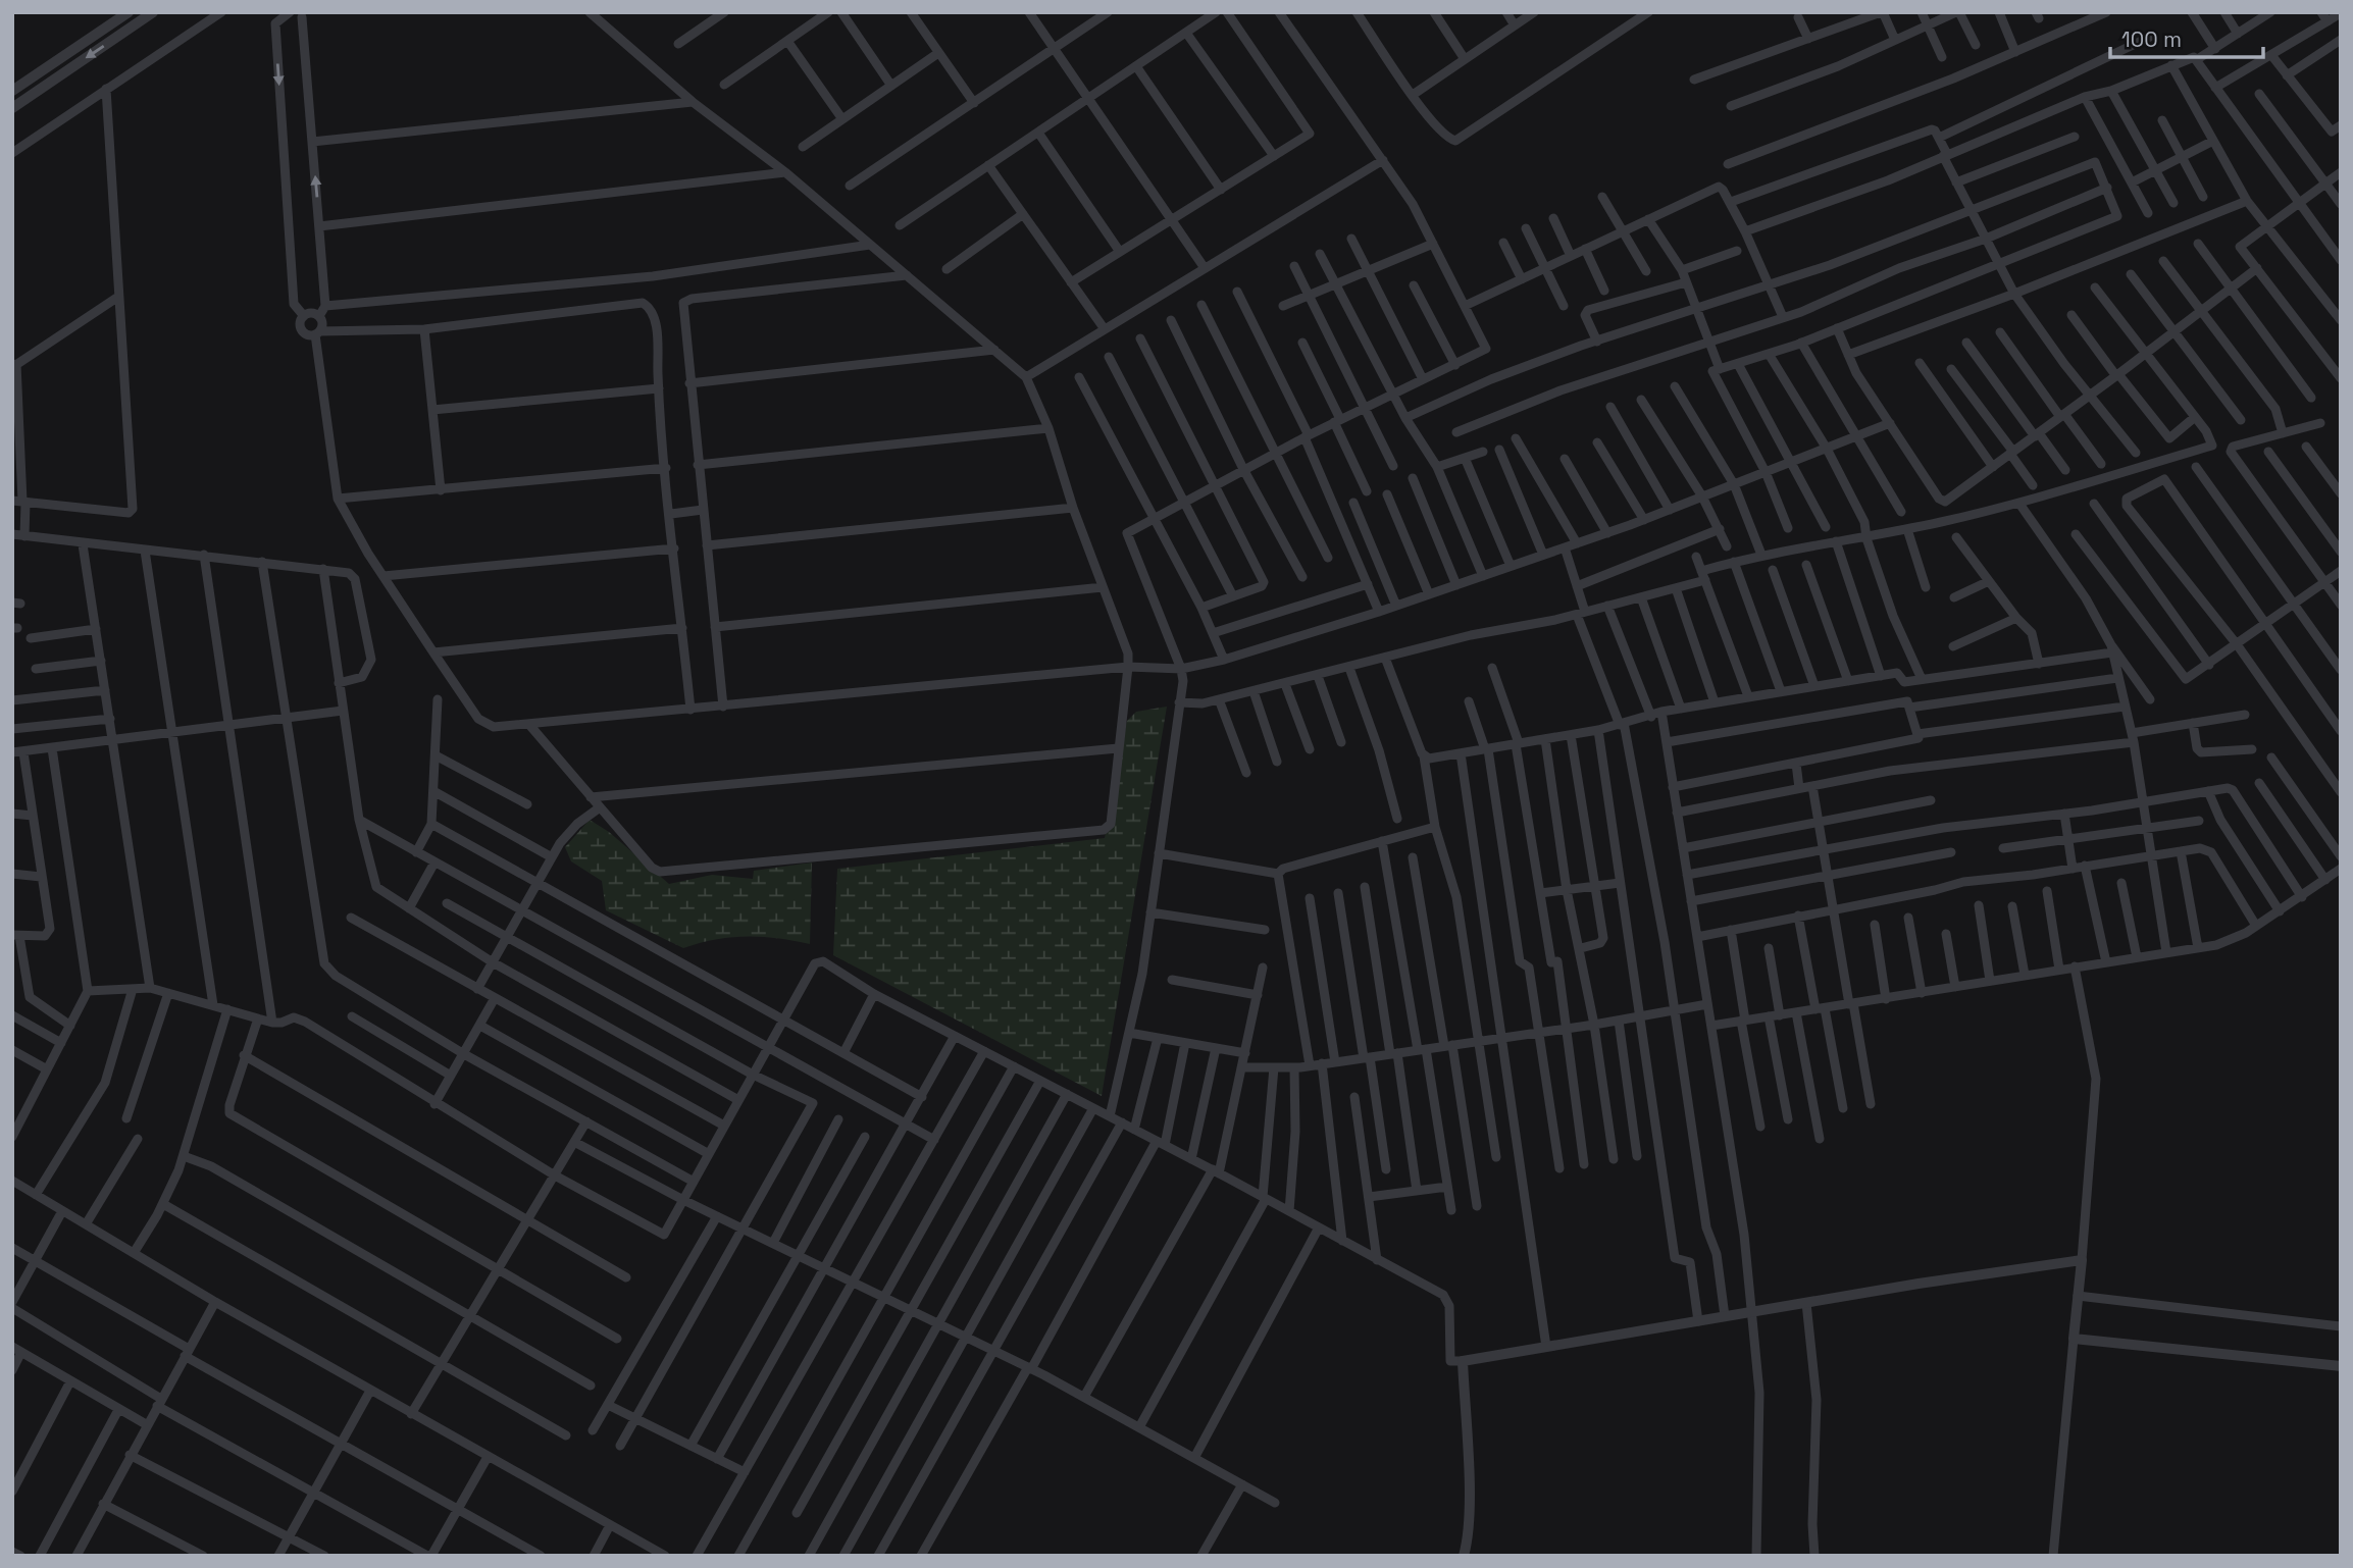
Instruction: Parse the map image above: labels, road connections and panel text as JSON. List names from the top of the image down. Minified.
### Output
{"scale_bar":"100 m"}
